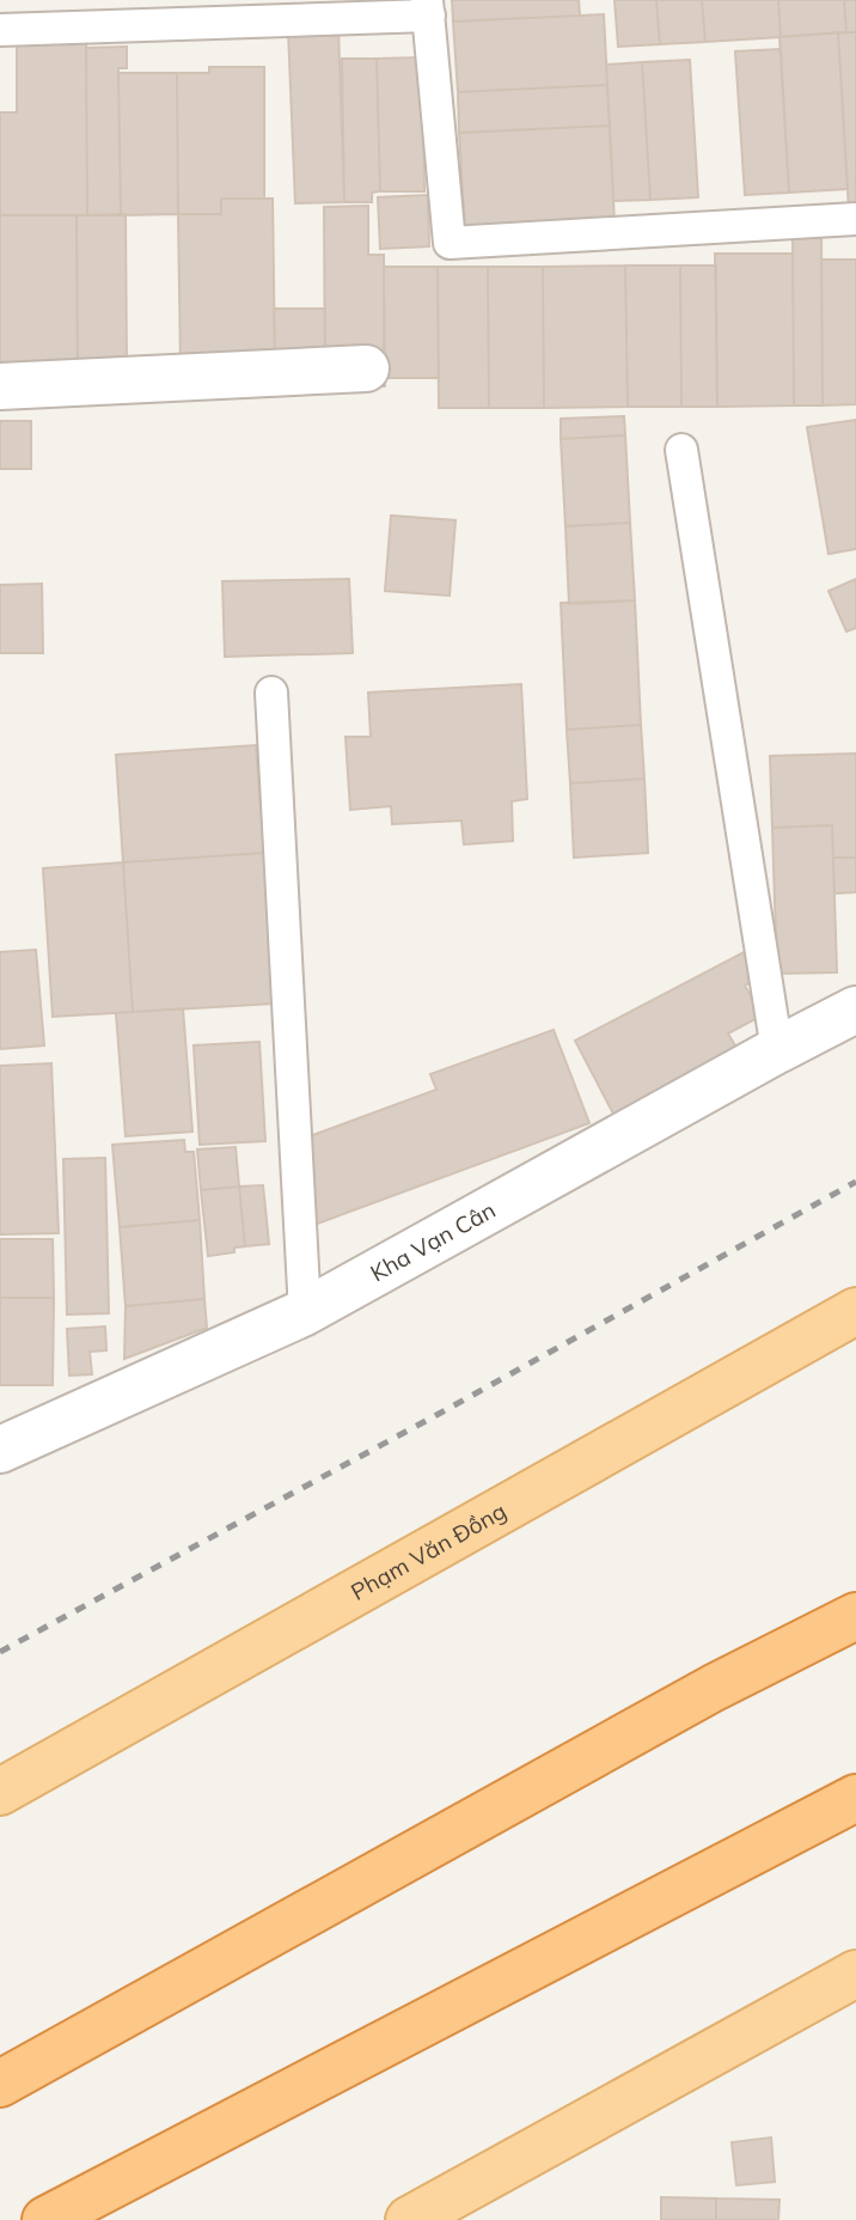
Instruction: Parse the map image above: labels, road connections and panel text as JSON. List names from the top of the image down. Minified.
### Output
{"streets":{"main road":["Phạm Văn Đồng"],"street":["Kha Vạn Cân"]}}
